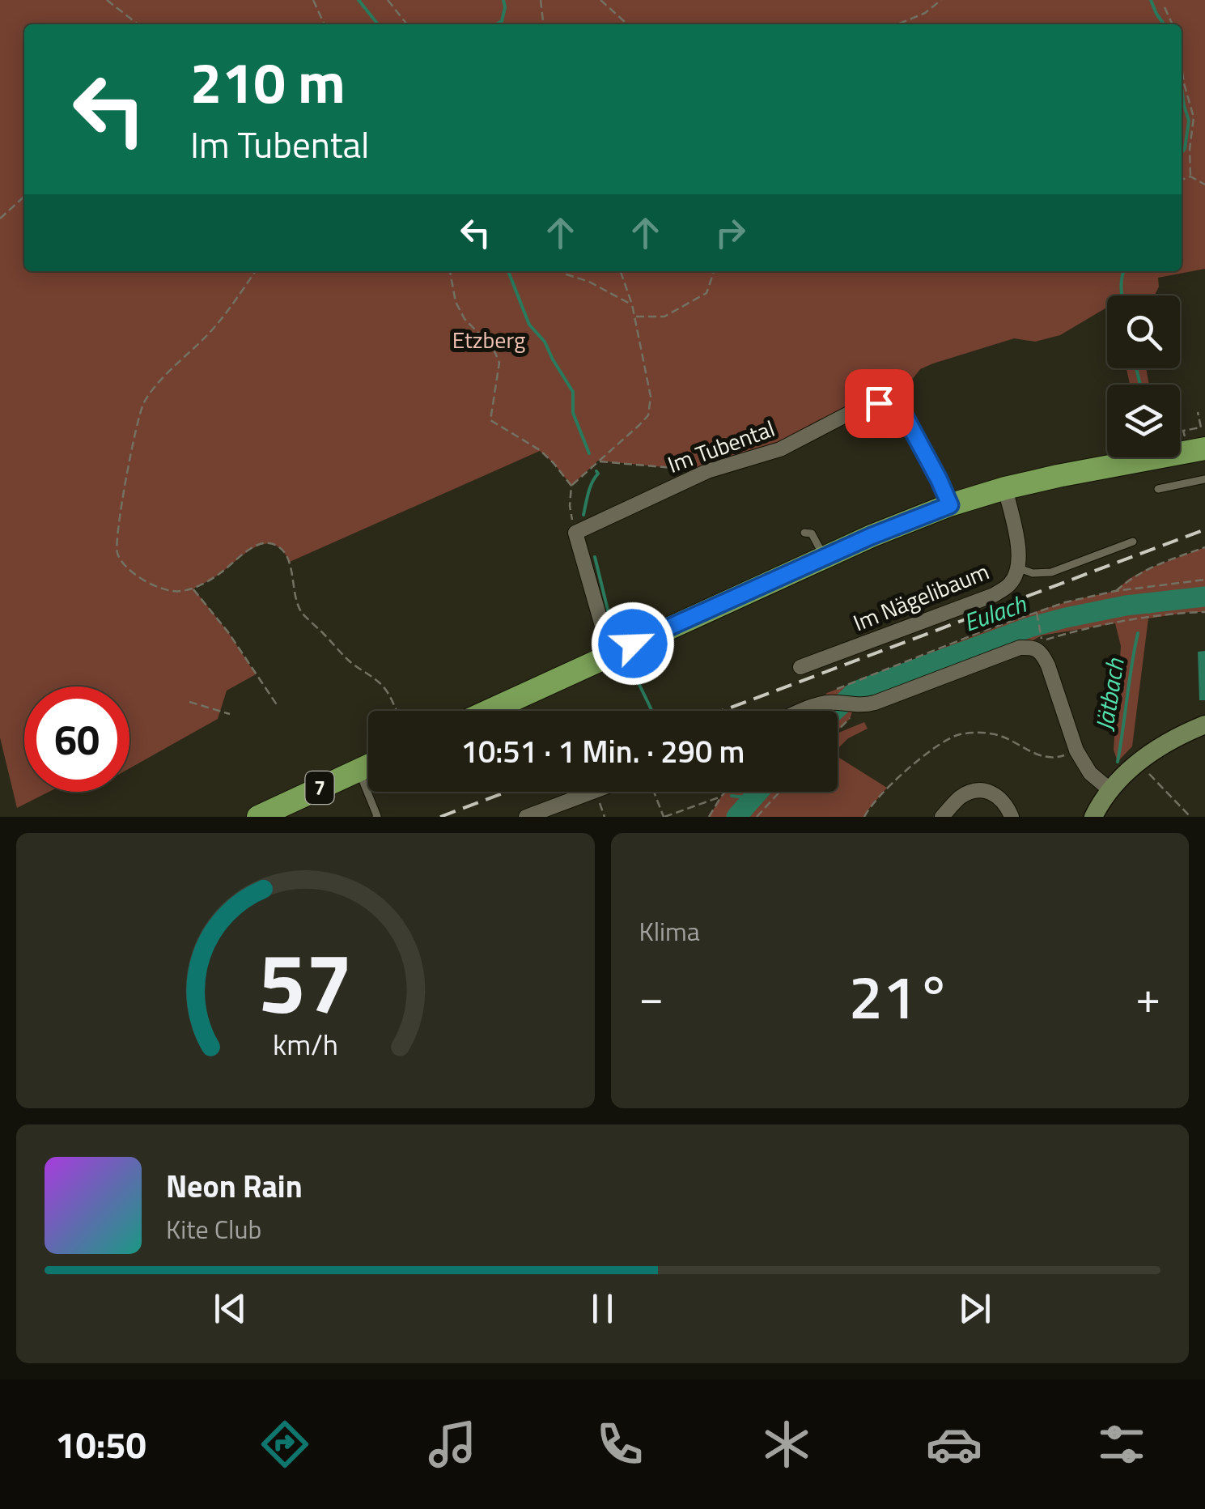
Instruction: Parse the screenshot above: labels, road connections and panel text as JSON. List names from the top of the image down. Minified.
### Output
{"streets":{"main road":["7"],"street":["Im Tubental","Im Nägelibaum"]},"water":["Eulach","Jätbach"],"parks":["Etzberg"],"page":{"turn":["210 m","Im Tubental"],"limit":"60","trip":"10:51 · 1 Min. · 290 m","tile":"Klima","heat":["−","21°","+"],"song":["Neon Rain","Kite Club"],"tabs":"10:50","gauge":["57","km/h"]}}
